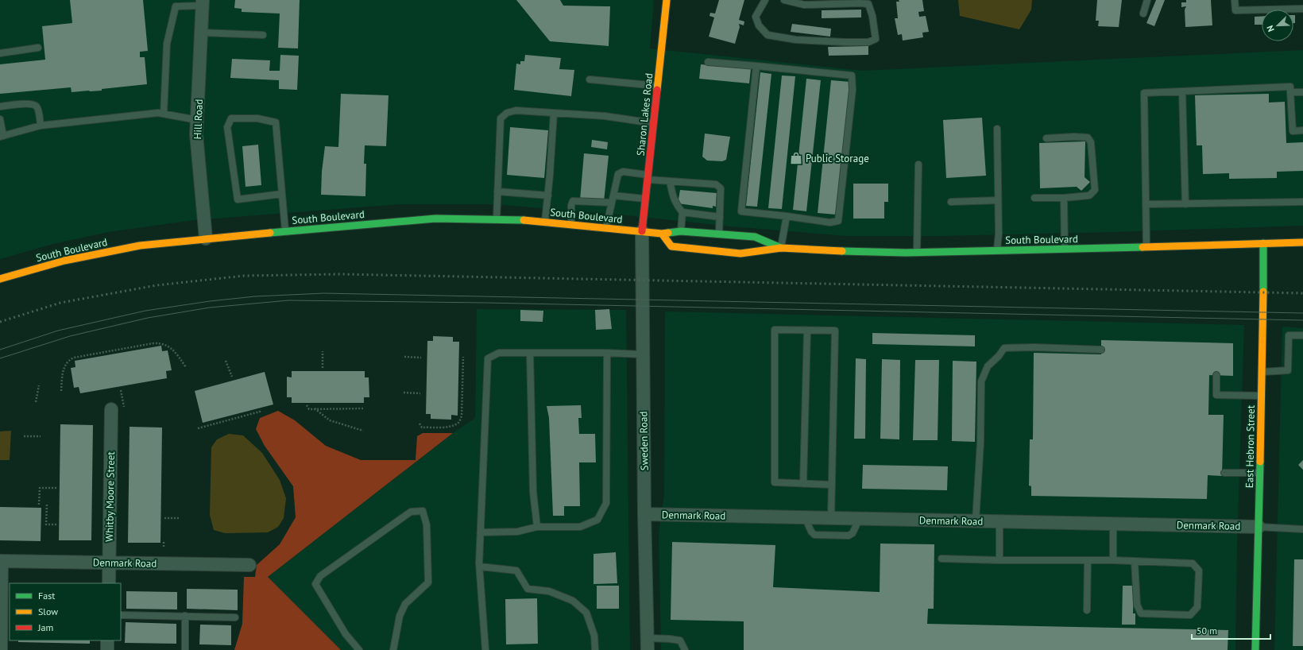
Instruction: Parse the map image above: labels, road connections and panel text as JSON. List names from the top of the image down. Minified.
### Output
{"streets":{"main road":["Sharon Lakes Road","South Boulevard","East Hebron Street"],"street":["Hill Road","Sweden Road","Whitby Moore Street","Denmark Road"]},"crossings":[["Sharon Lakes Road","South Boulevard"],["Sharon Lakes Road","Sweden Road"],["Hill Road","South Boulevard"],["South Boulevard","Sweden Road"],["South Boulevard","East Hebron Street"],["Sweden Road","Denmark Road"],["East Hebron Street","Denmark Road"],["Whitby Moore Street","Denmark Road"]],"places":{"shop":["Public Storage"]},"legend":["Fast","Slow","Jam"],"scale_bar":"50 m","north":"bottom left"}
